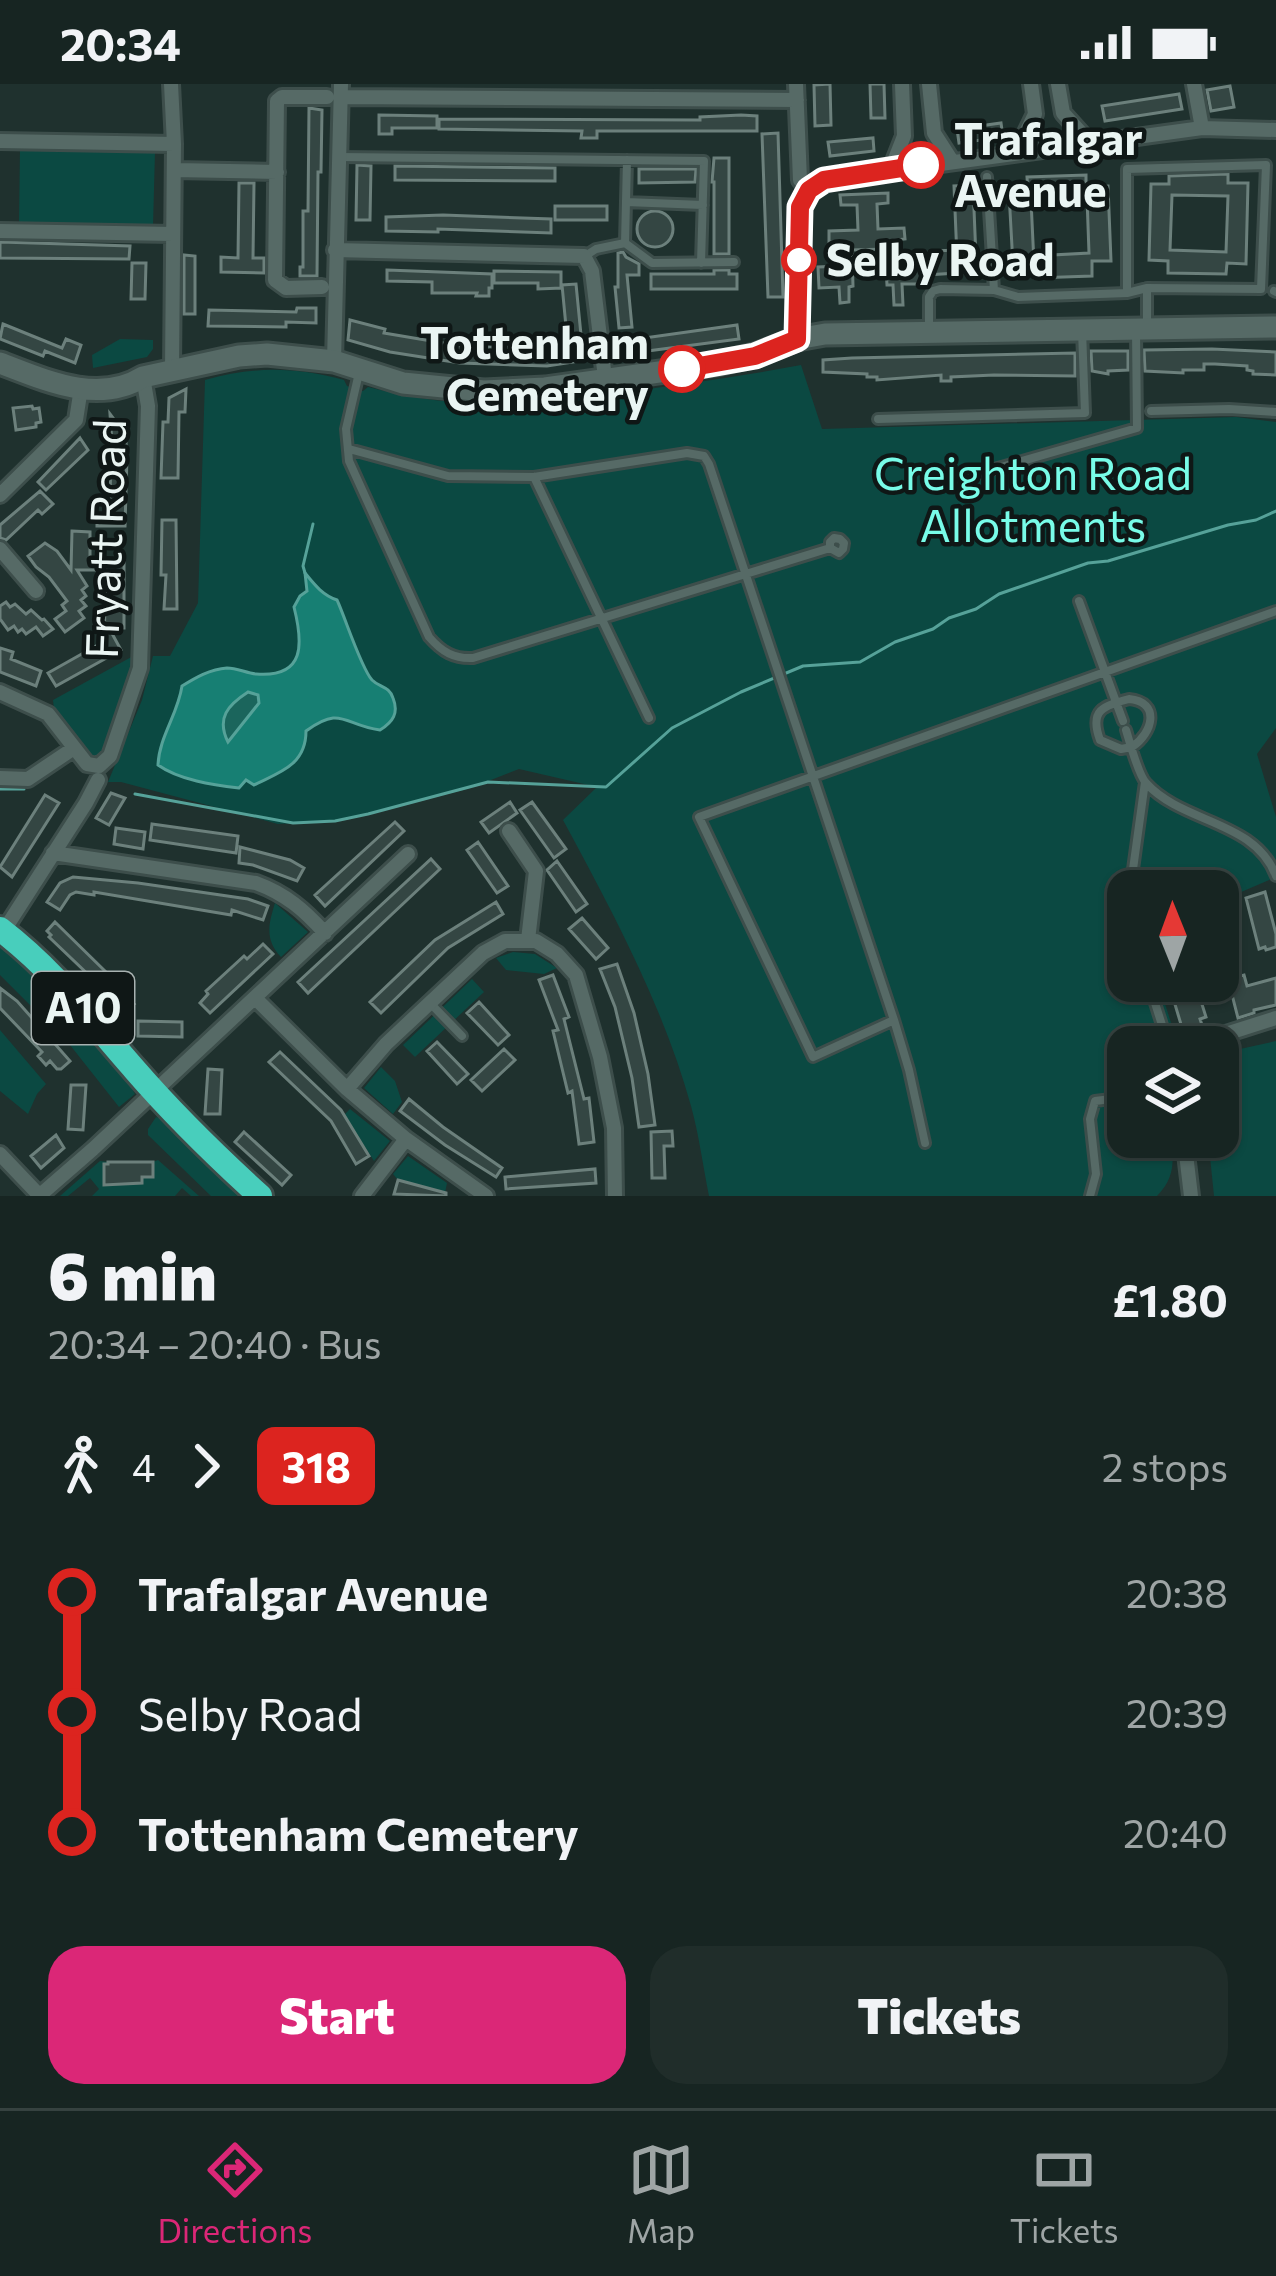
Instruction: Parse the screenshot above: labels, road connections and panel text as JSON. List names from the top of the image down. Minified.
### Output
{"streets":{"highway":["A10"],"street":["Fryatt Road"]},"crossings":[["Fryatt Road","A10"]],"parks":["Creighton Road Allotments"],"places":["Trafalgar Avenue","Selby Road","Tottenham Cemetery"],"lines":["bus line 318"],"north":"top","page":{"status":"20:34","heading":["6 min","20:34 – 20:40 · Bus","£1.80"],"legs":["4","318","2 stops"],"list":[{"name":"Trafalgar Avenue","value":"20:38"},{"name":"Selby Road","value":"20:39"},{"name":"Tottenham Cemetery","value":"20:40"}],"buttons":["Start","Tickets"],"tabs":["Directions","Map","Tickets"]}}
